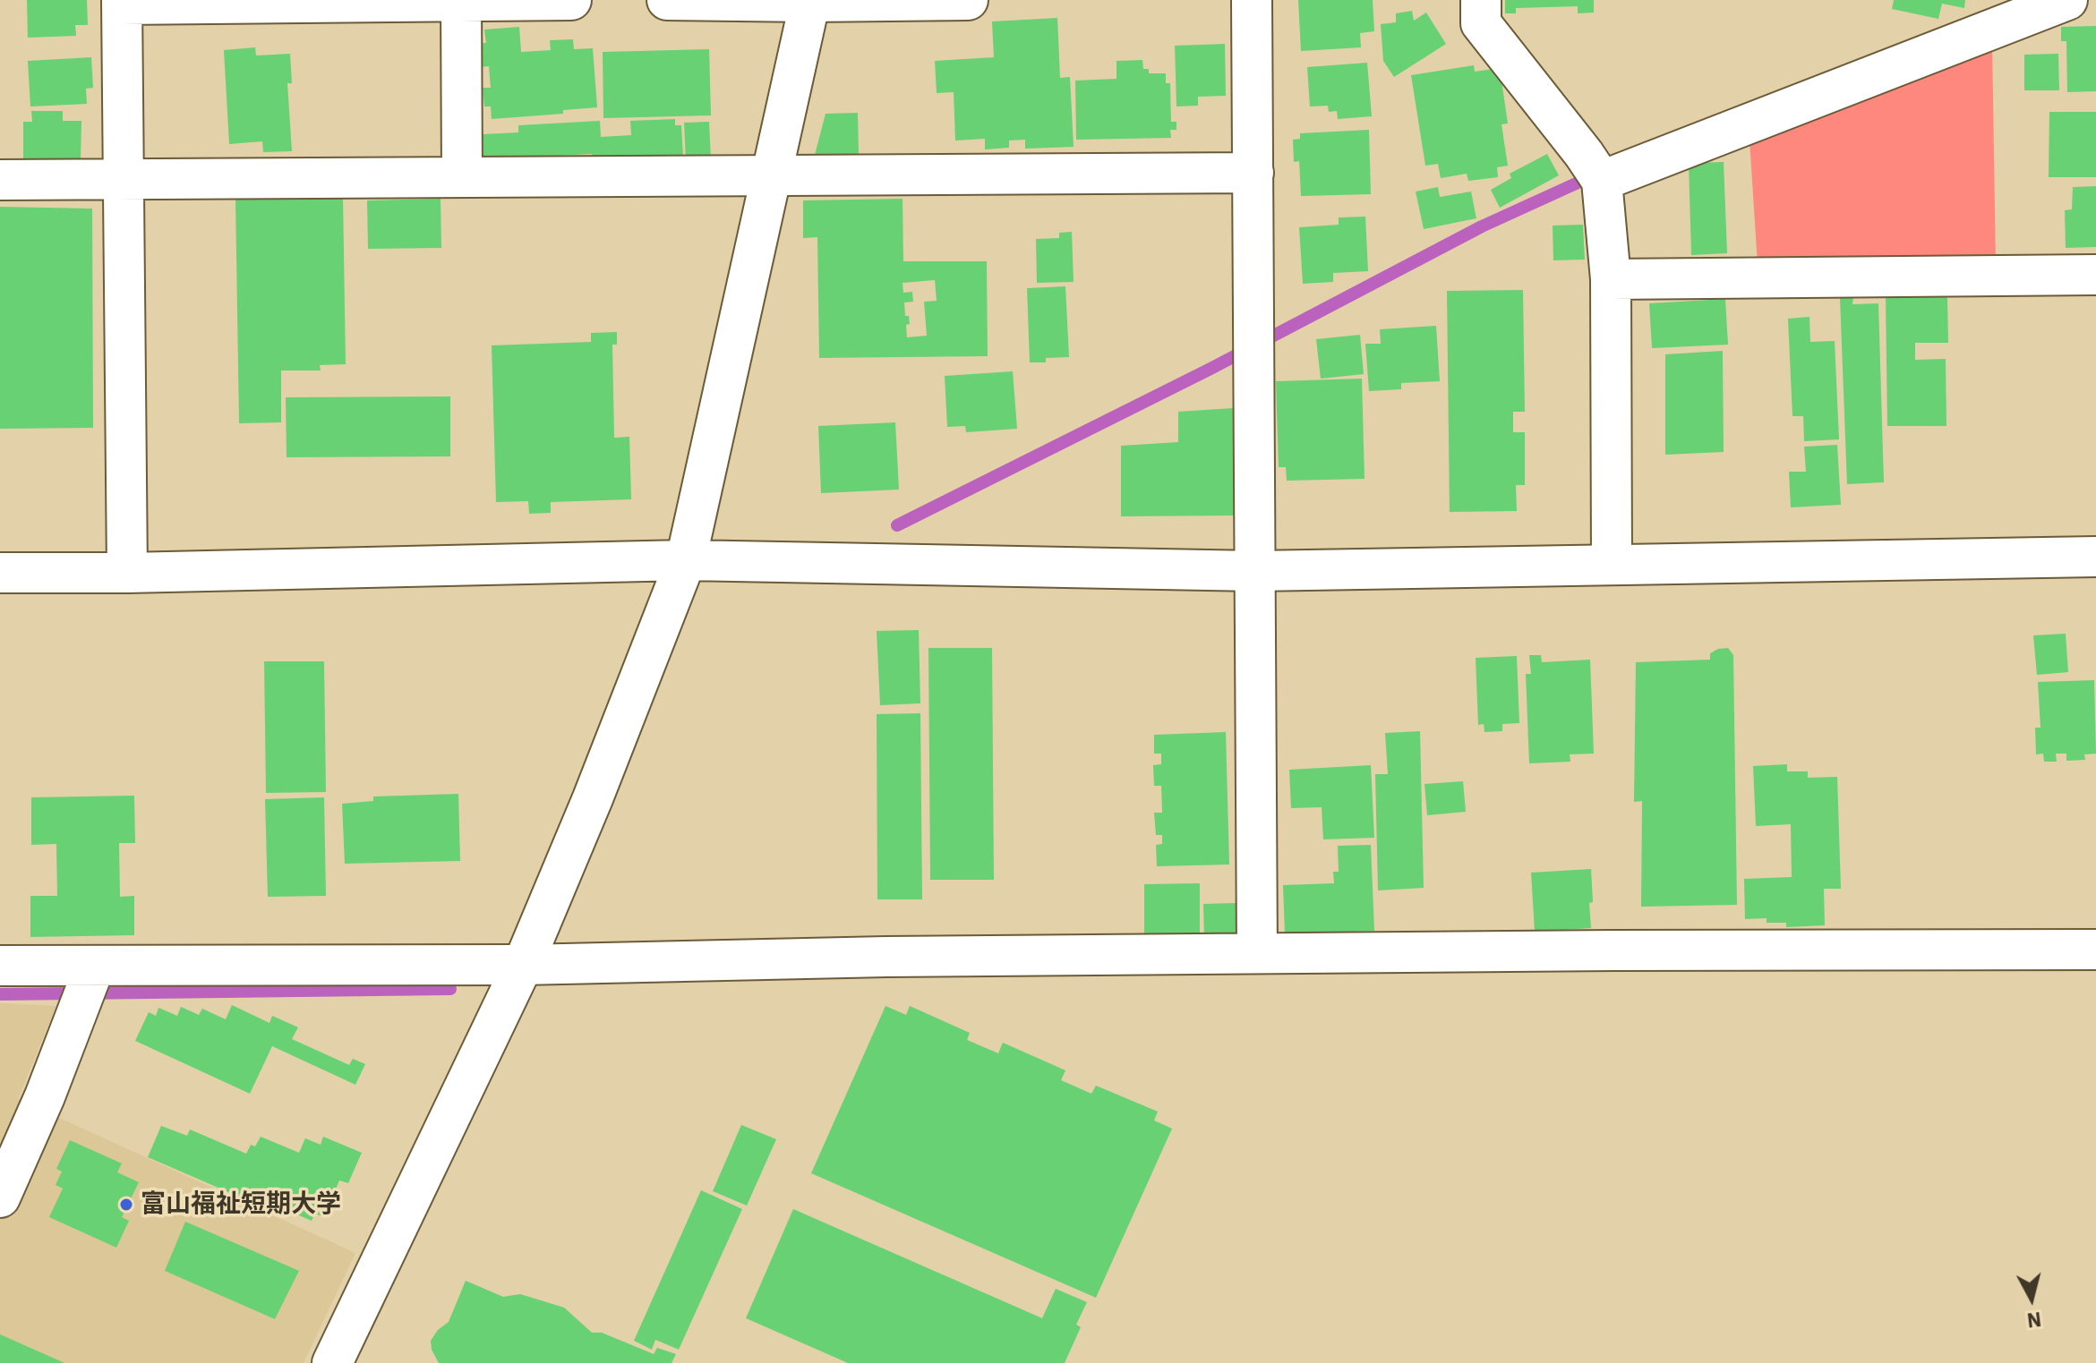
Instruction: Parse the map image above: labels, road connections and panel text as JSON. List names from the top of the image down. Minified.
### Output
{"places":["富山福祉短期大学"],"north":"bottom"}
